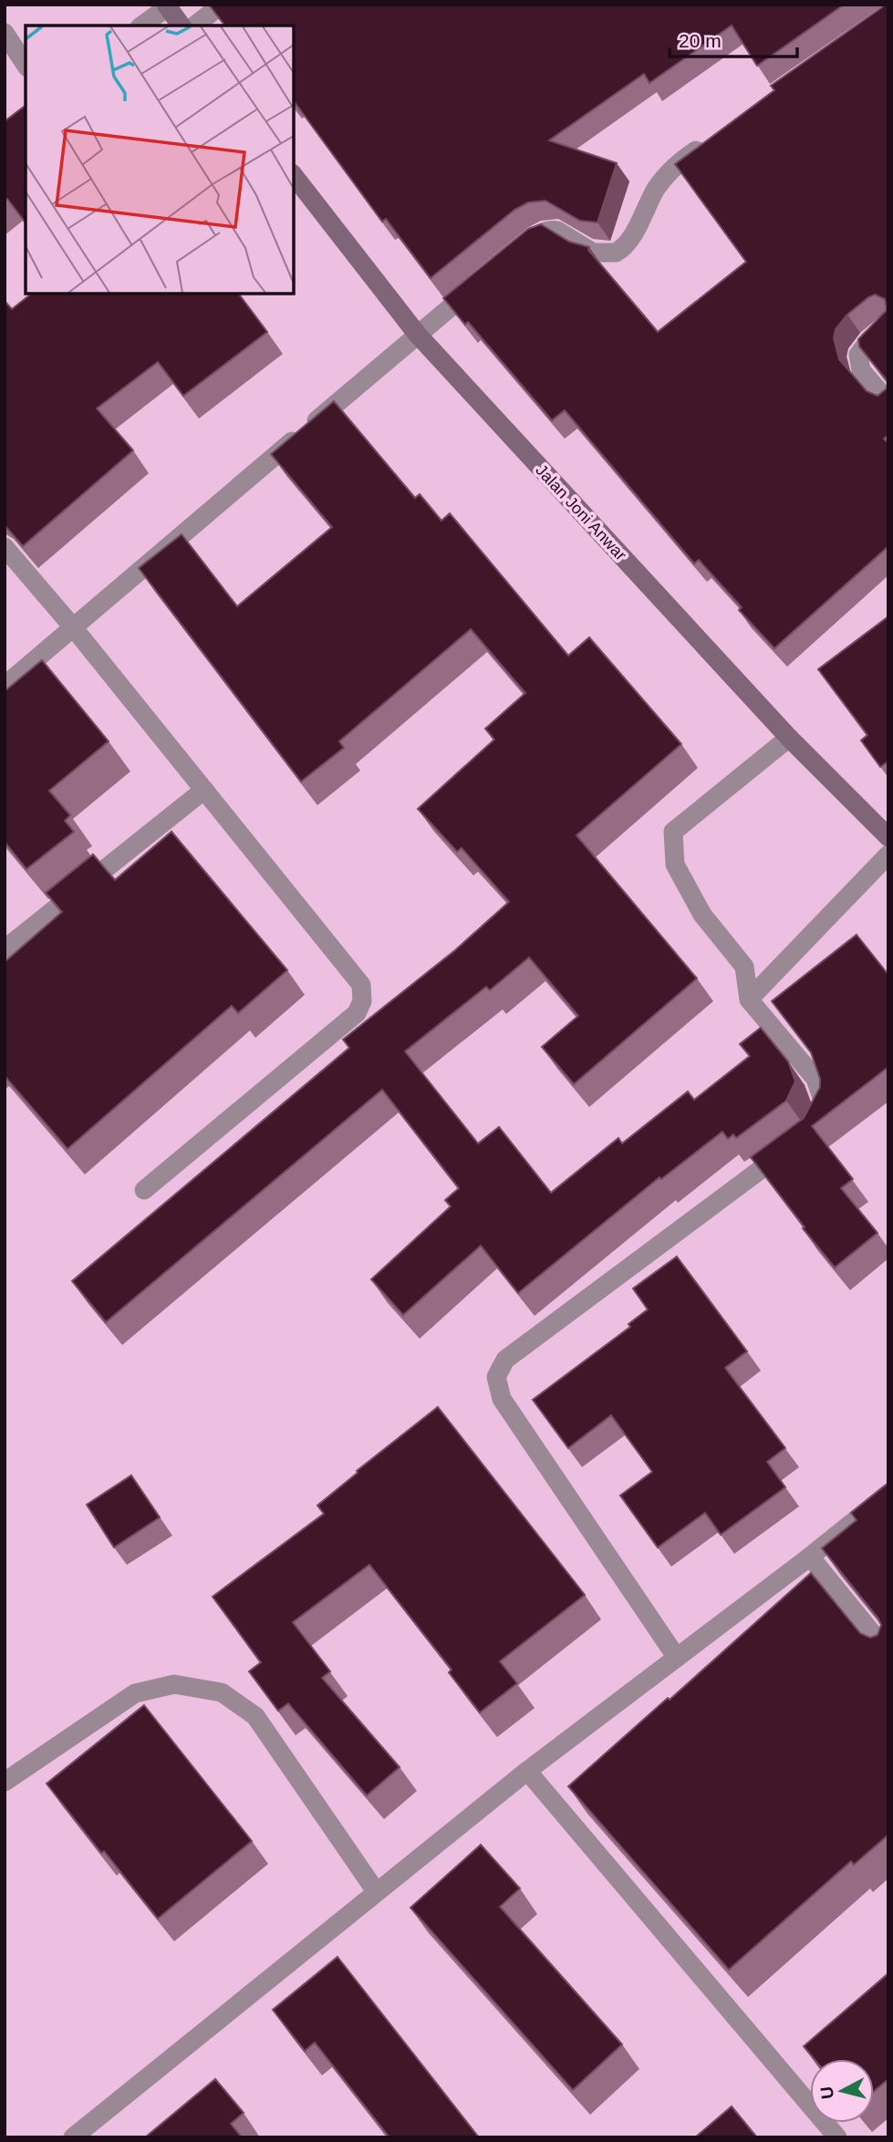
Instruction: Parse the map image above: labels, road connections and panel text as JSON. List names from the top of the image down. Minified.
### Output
{"streets":{"main road":["Jalan Joni Anwar"]},"scale_bar":"20 m","north":"left"}
